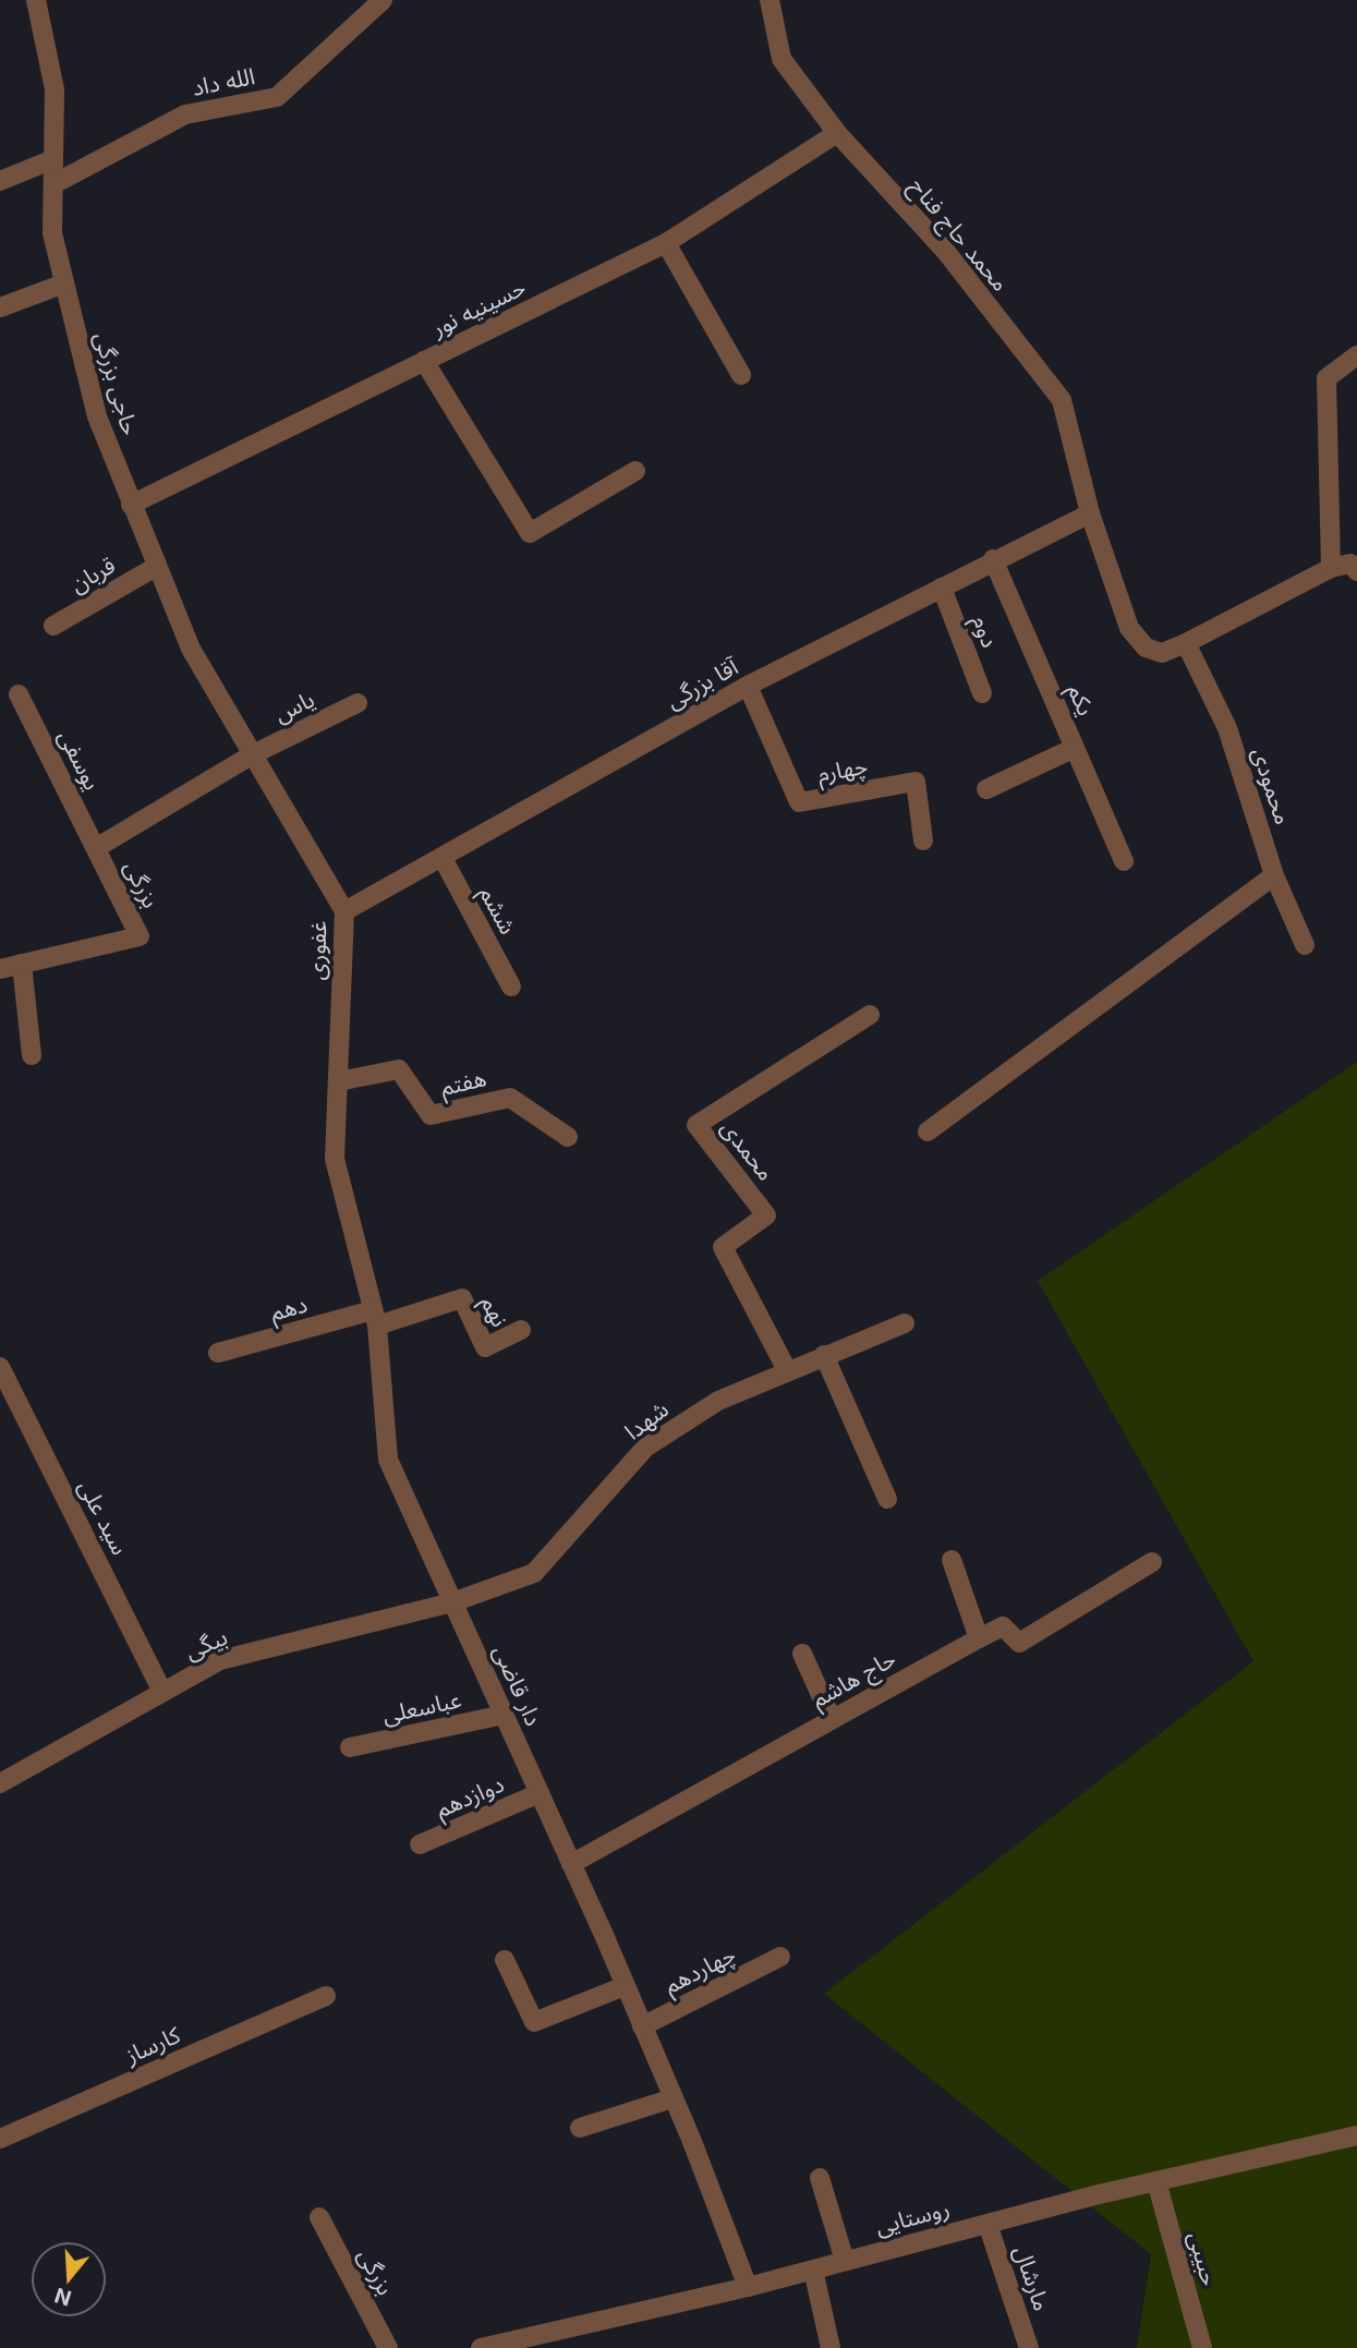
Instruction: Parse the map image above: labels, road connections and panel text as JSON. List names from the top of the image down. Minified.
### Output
{"streets":{"street":["الله داد","محمد حاج فناح","حسینیه نور","حاجی بزرگی","قربان","دوم","آقا بزرگی","یکم","یاس","یوسفی","چهارم","محمودی","بزرگی","ششم","غفوری","هفتم","محمدی","دهم","نهم","شهدا","سید علی","بیگی","حاج هاشم","دار قاضی","عباسعلی","دوازدهم","چهاردهم","کارساز","روستایی","حبیبی","مارشال"]},"crossings":[["الله داد","حاجی بزرگی"],["محمد حاج فناح","حسینیه نور"],["محمد حاج فناح","آقا بزرگی"],["محمد حاج فناح","محمودی"],["حسینیه نور","حاجی بزرگی"],["حاجی بزرگی","قربان"],["حاجی بزرگی","یاس"],["حاجی بزرگی","بزرگی"],["حاجی بزرگی","غفوری"],["دوم","آقا بزرگی"],["آقا بزرگی","یکم"],["آقا بزرگی","چهارم"],["آقا بزرگی","ششم"],["آقا بزرگی","غفوری"],["یاس","بزرگی"],["یاس","غفوری"],["یوسفی","بزرگی"],["بزرگی","غفوری"],["غفوری","هفتم"],["غفوری","دار قاضی"],["هفتم","دار قاضی"],["محمدی","شهدا"],["دهم","نهم"],["دهم","دار قاضی"],["نهم","دار قاضی"],["شهدا","بیگی"],["شهدا","دار قاضی"],["سید علی","بیگی"],["بیگی","دار قاضی"],["حاج هاشم","دار قاضی"],["دار قاضی","عباسعلی"],["دار قاضی","دوازدهم"],["دار قاضی","چهاردهم"],["دار قاضی","روستایی"],["روستایی","حبیبی"],["روستایی","مارشال"]],"north":"bottom"}
